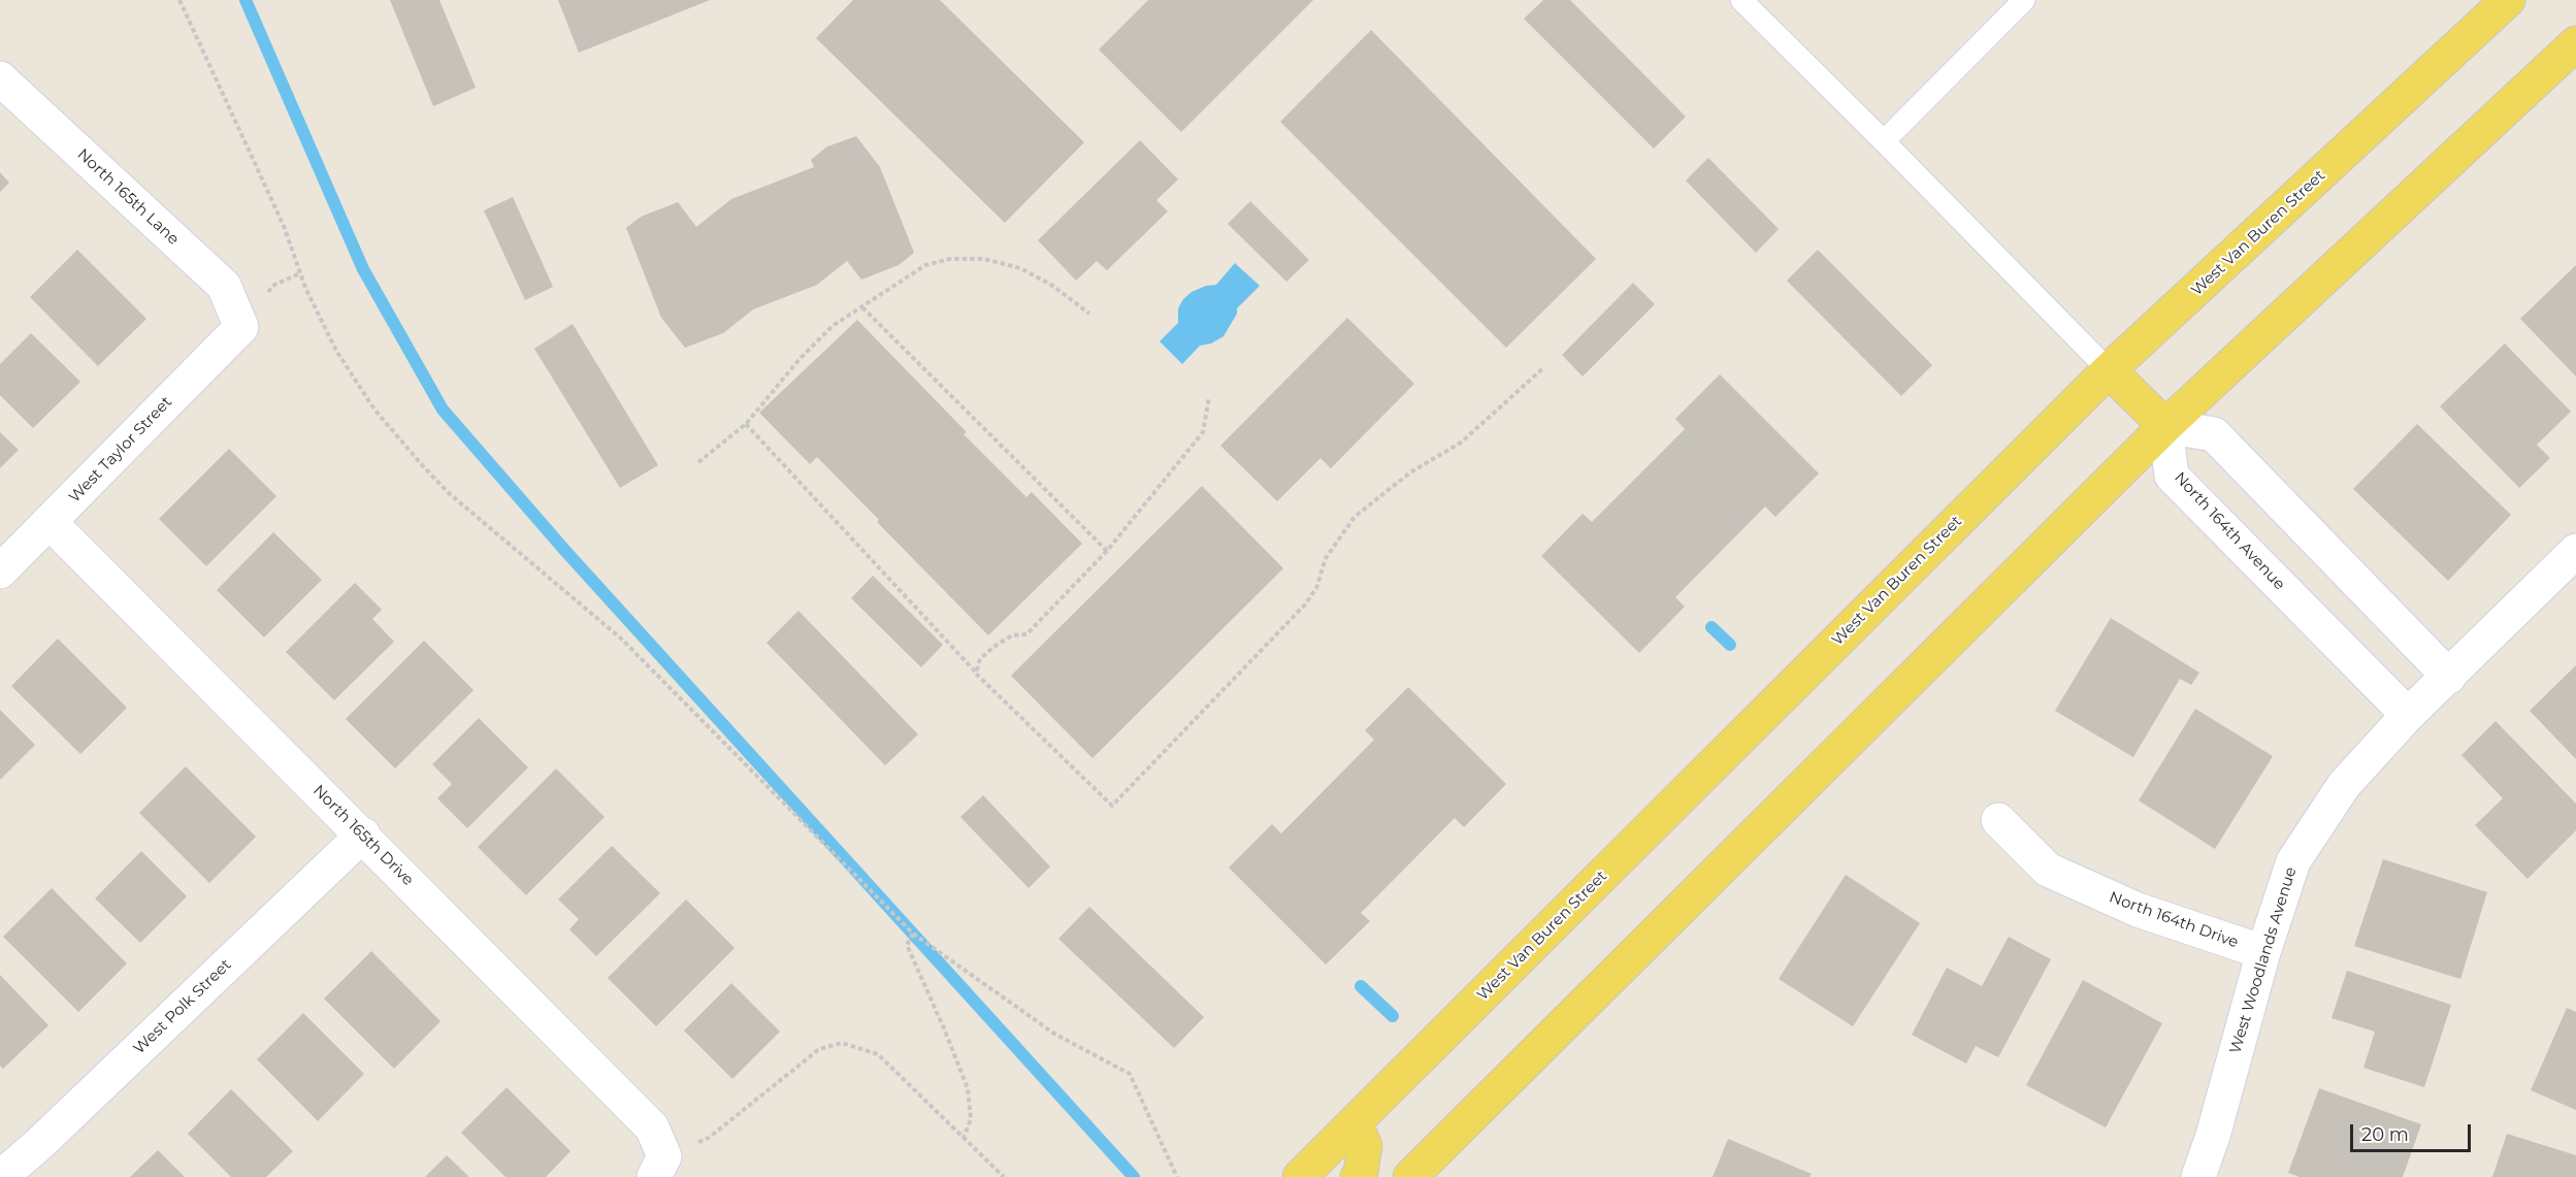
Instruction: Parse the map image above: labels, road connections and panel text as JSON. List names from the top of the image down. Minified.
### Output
{"streets":{"main road":["West Van Buren Street"],"street":["North 165th Lane","West Taylor Street","North 164th Avenue","North 165th Drive","North 164th Drive","West Woodlands Avenue","West Polk Street"]},"crossings":[["North 165th Lane","West Taylor Street"],["West Taylor Street","North 165th Drive"],["North 164th Avenue","West Woodlands Avenue"],["North 165th Drive","West Polk Street"],["North 164th Drive","West Woodlands Avenue"]],"scale_bar":"20 m"}
